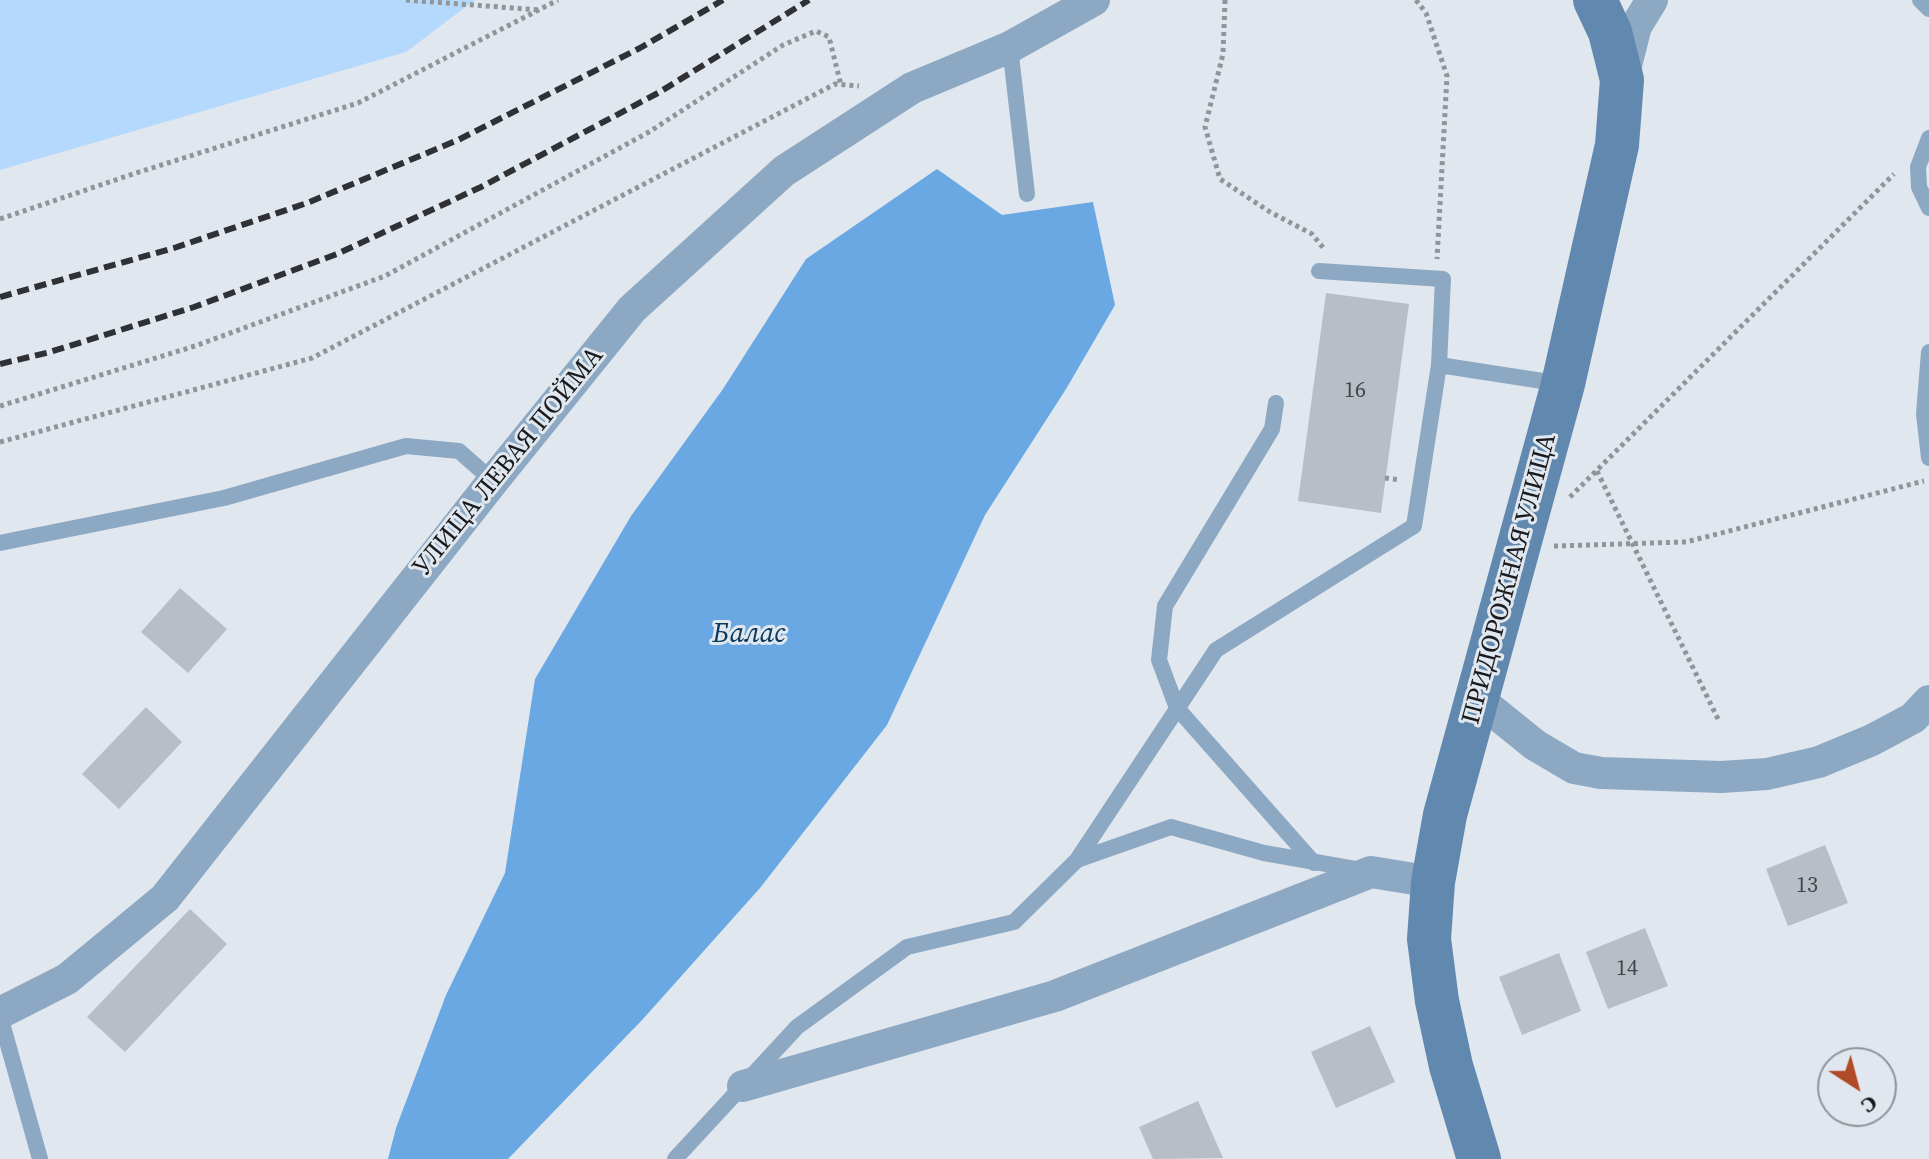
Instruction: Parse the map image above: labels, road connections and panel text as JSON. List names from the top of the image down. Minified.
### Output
{"streets":{"main road":["ПРИДОРОЖНАЯ УЛИЦА"],"street":["УЛИЦА ЛЕВАЯ ПОЙМА"]},"water":["Балас"],"house_numbers":["16","13","14"],"north":"bottom right"}
